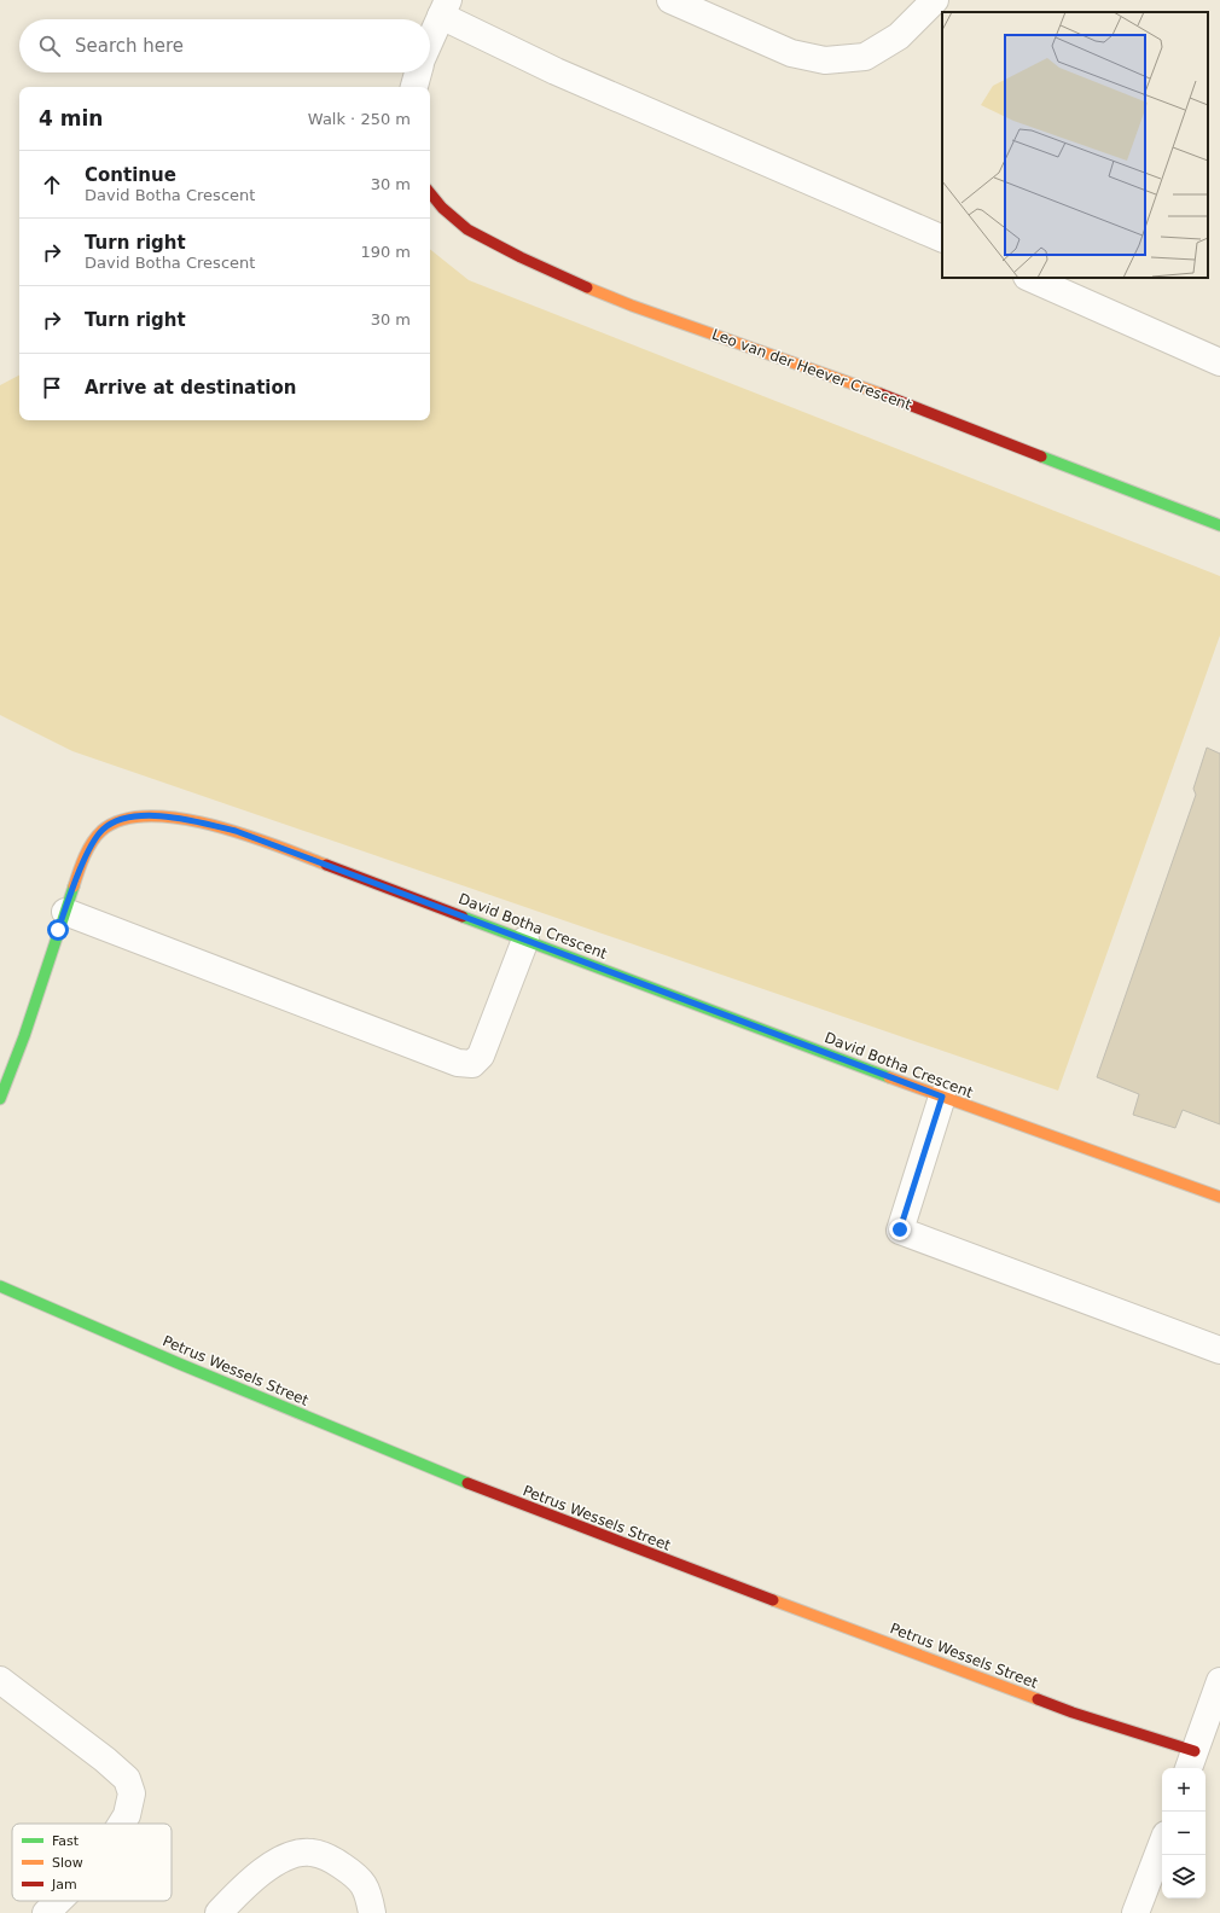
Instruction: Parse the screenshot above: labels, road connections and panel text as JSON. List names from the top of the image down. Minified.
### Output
{"streets":{"street":["Leo van der Heever Crescent","David Botha Crescent","Petrus Wessels Street"]},"legend":["Fast","Slow","Jam"],"page":{"search":"Search here","heading":["4 min","Walk · 250 m"],"list":[["Continue","David Botha Crescent","30 m"],["Turn right","David Botha Crescent","190 m"],["Turn right","30 m"],"Arrive at destination"],"map_buttons":["+","−"]}}
